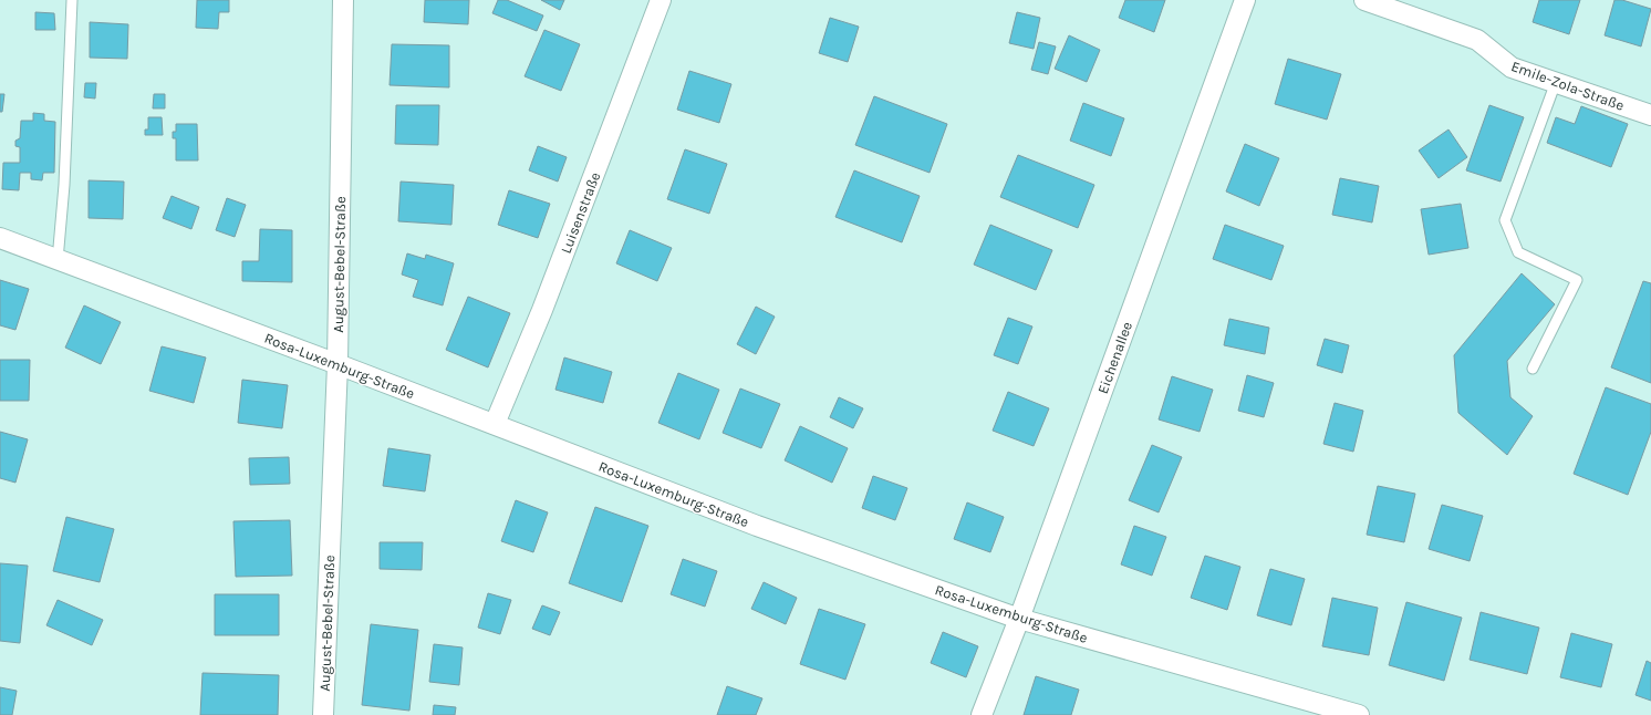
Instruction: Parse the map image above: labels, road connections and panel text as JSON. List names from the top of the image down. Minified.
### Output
{"streets":{"street":["Emile-Zola-Straße","Luisenstraße","August-Bebel-Straße","Eichenallee","Rosa-Luxemburg-Straße"]},"crossings":[["Luisenstraße","Rosa-Luxemburg-Straße"],["August-Bebel-Straße","Rosa-Luxemburg-Straße"],["Eichenallee","Rosa-Luxemburg-Straße"]]}
